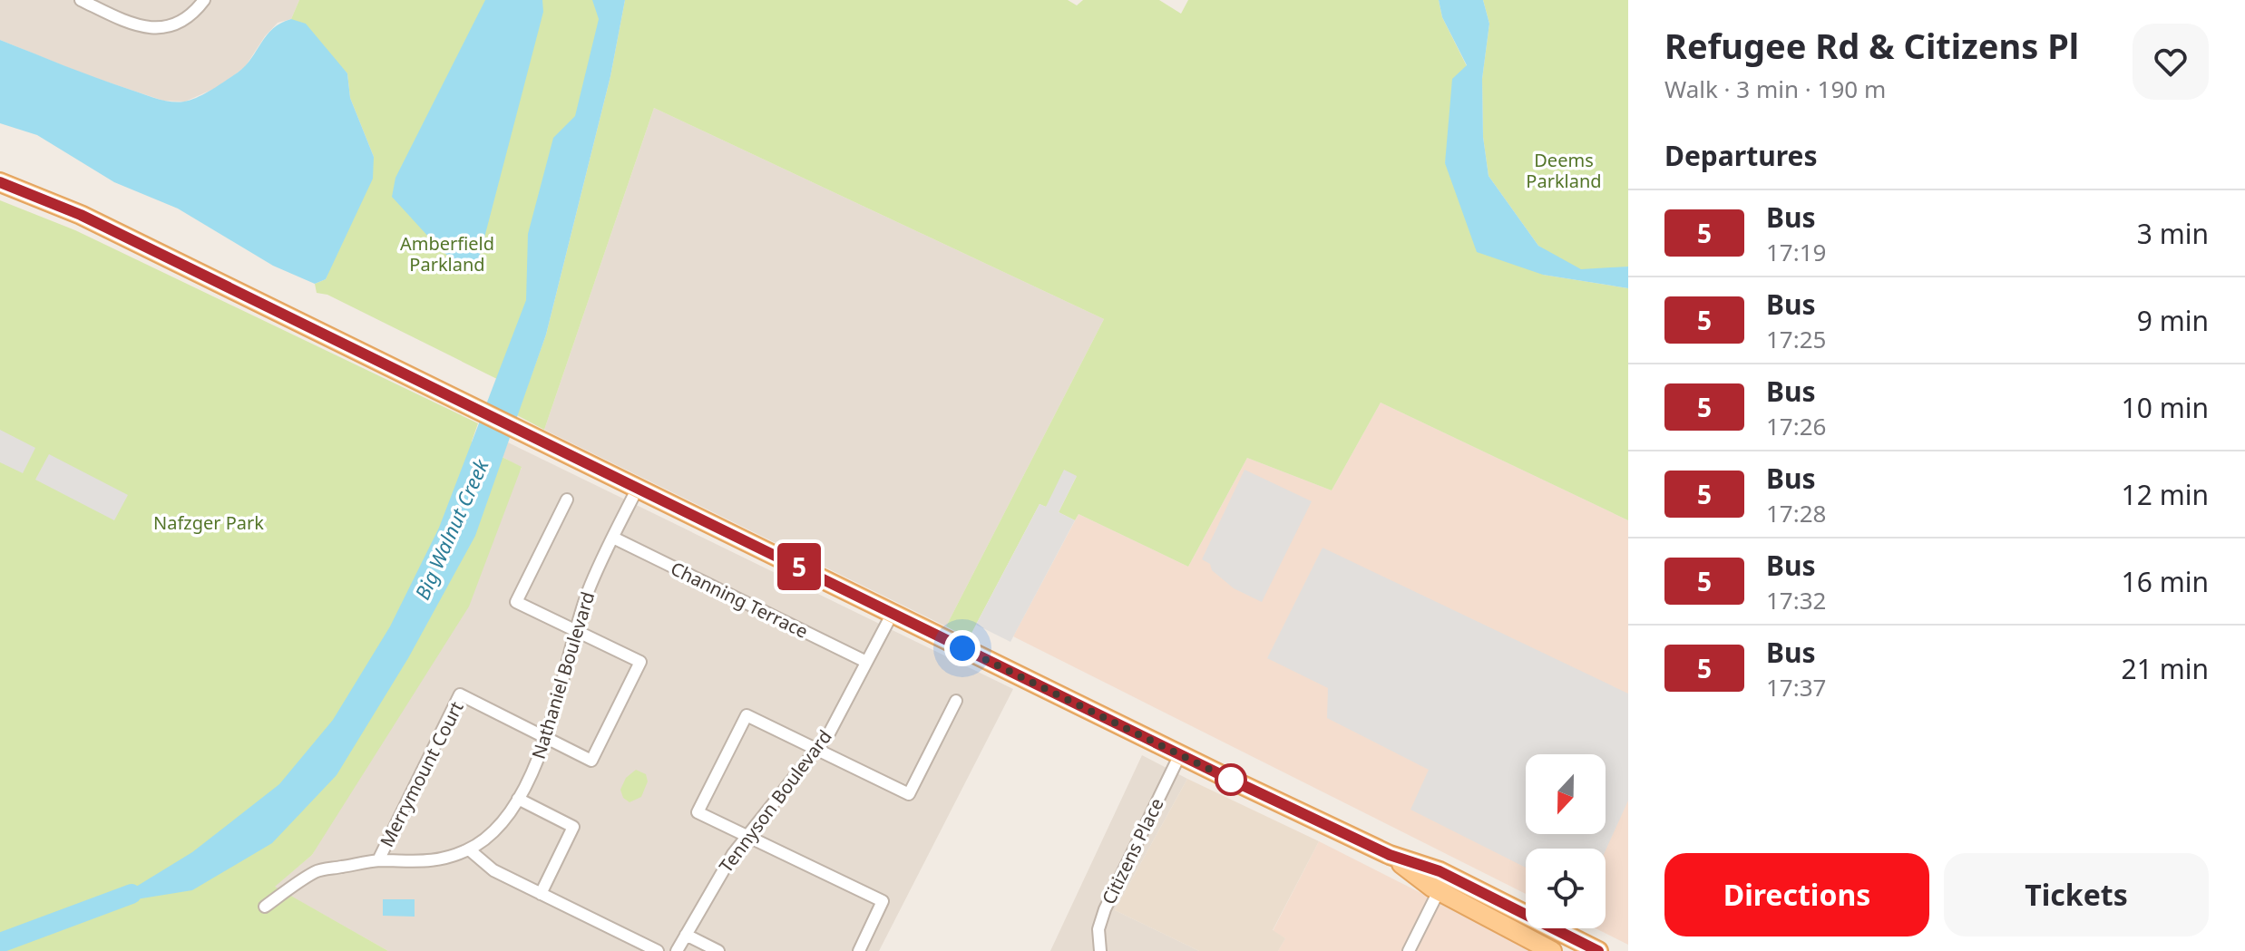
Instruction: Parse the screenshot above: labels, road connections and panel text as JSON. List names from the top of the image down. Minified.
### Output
{"streets":{"street":["Channing Terrace","Nathaniel Boulevard","Merrymount Court","Tennyson Boulevard","Citizens Place"]},"crossings":[["Channing Terrace","Nathaniel Boulevard"],["Channing Terrace","Tennyson Boulevard"],["Nathaniel Boulevard","Merrymount Court"]],"water":["Big Walnut Creek"],"parks":["Deems Parkland","Amberfield Parkland","Nafzger Park"],"lines":["bus line 5"],"north":"bottom","page":{"on_map":"5","heading":[["Refugee Rd & Citizens Pl","Walk · 3 min · 190 m"],"Departures"],"list":[{"mark":"5","name":"Bus","note":"17:19","value":"3 min"},{"mark":"5","name":"Bus","note":"17:25","value":"9 min"},{"mark":"5","name":"Bus","note":"17:26","value":"10 min"},{"mark":"5","name":"Bus","note":"17:28","value":"12 min"},{"mark":"5","name":"Bus","note":"17:32","value":"16 min"},{"mark":"5","name":"Bus","note":"17:37","value":"21 min"}],"buttons":["Directions","Tickets"]}}
